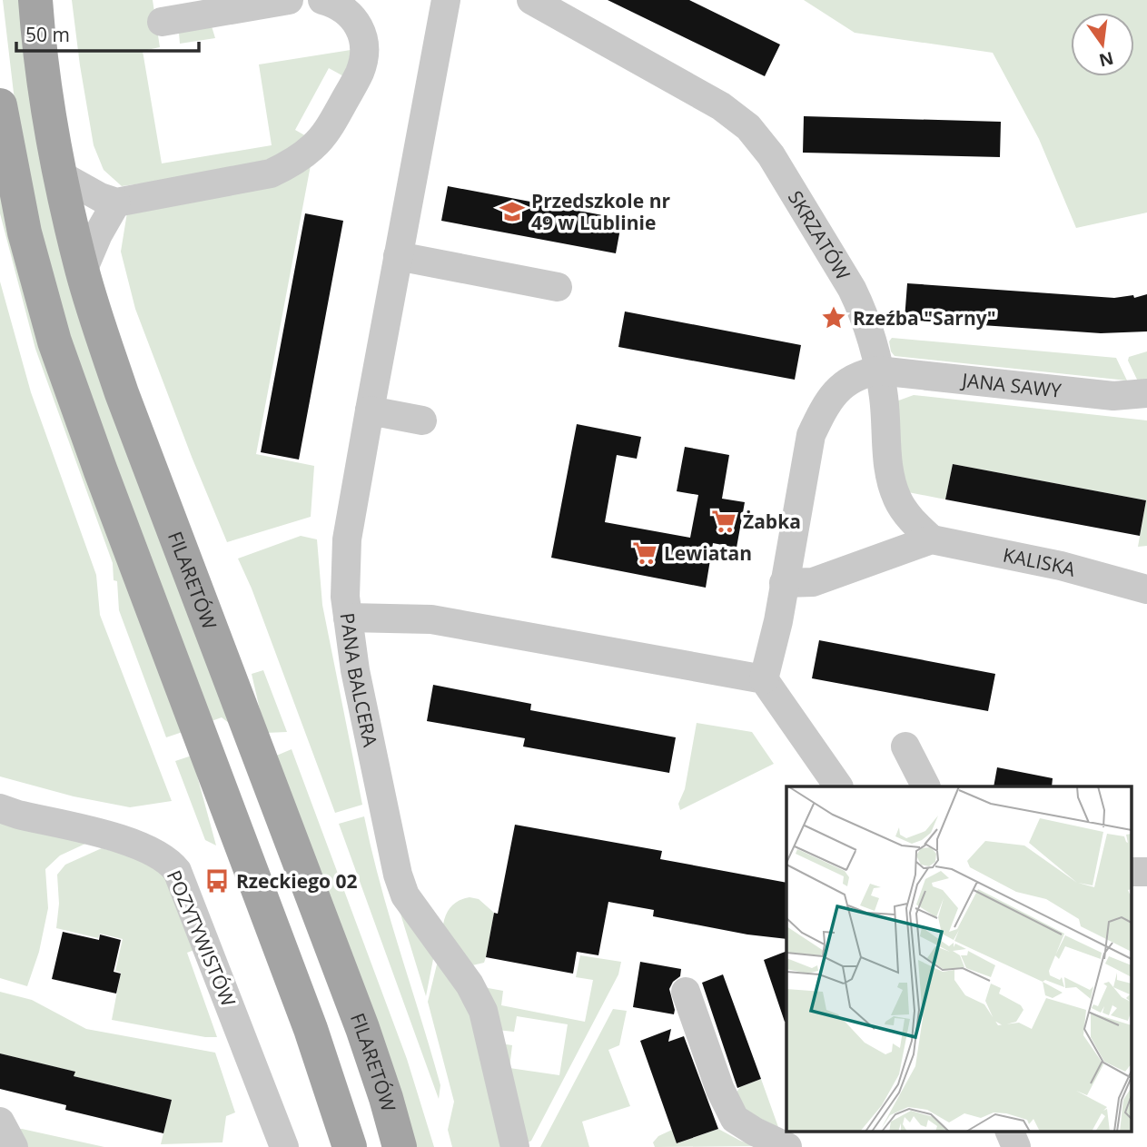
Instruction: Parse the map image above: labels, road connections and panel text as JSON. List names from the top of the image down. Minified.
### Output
{"streets":{"main road":["FILARETÓW"],"street":["SKRZATÓW","JANA SAWY","KALISKA","PANA BALCERA","POZYTYWISTÓW"]},"crossings":[["SKRZATÓW","JANA SAWY"]],"places":{"school or university":["Przedszkole nr 49 w Lublinie"],"place":["Rzeźba \"Sarny\""],"supermarket":["Żabka","Lewiatan"],"bus stop":["Rzeckiego 02"]},"scale_bar":"50 m","north":"bottom"}
